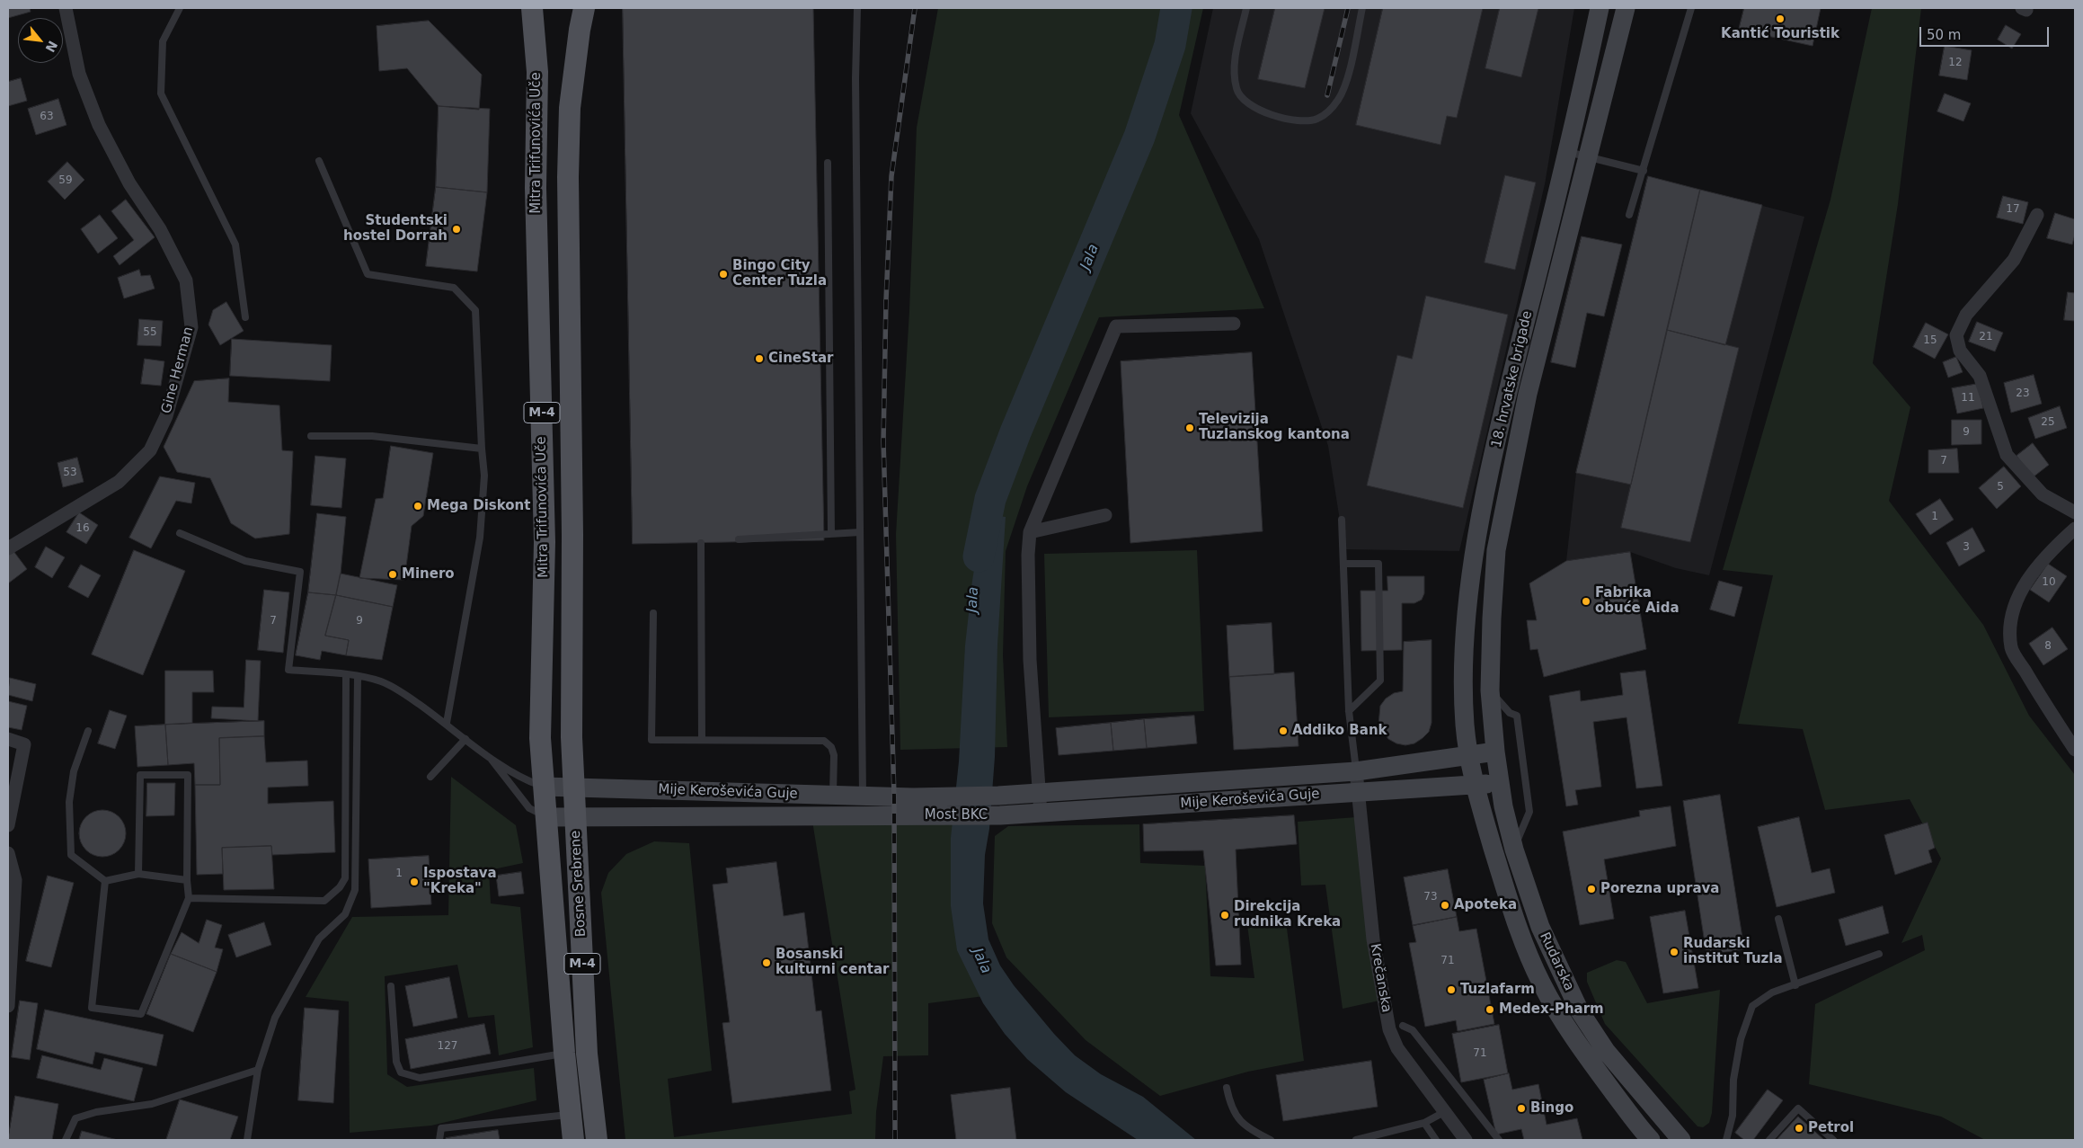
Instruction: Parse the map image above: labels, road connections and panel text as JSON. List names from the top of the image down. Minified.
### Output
{"streets":{"main road":["Mitra Trifunovića Uče","18. hrvatske brigade","M-4","Mije Keroševića Guje","Most BKC","Bosne Srebrene","Rudarska"],"street":["Gine Herman","Krečanska"]},"crossings":[["Mitra Trifunovića Uče","Mije Keroševića Guje"],["Mitra Trifunovića Uče","Bosne Srebrene"],["18. hrvatske brigade","Mije Keroševića Guje"],["18. hrvatske brigade","Rudarska"],["M-4","Mije Keroševića Guje"],["M-4","Bosne Srebrene"],["Mije Keroševića Guje","Most BKC"],["Mije Keroševića Guje","Bosne Srebrene"],["Mije Keroševića Guje","Rudarska"],["Mije Keroševića Guje","Krečanska"]],"water":["Jala"],"places":["Kantić Touristik","Studentski hostel Dorrah","Bingo City Center Tuzla","CineStar","Televizija Tuzlanskog kantona","Mega Diskont","Minero","Fabrika obuće Aida","Addiko Bank","Ispostava \"Kreka\"","Porezna uprava","Apoteka","Direkcija rudnika Kreka","Rudarski institut Tuzla","Bosanski kulturni centar","Tuzlafarm","Medex-Pharm","Bingo","Petrol"],"house_numbers":["12","63","59","17","55","21","15","23","11","25","9","7","53","5","1","16","3","10","7","9","8","1","73","71","127","71"],"scale_bar":"50 m","north":"bottom right"}
